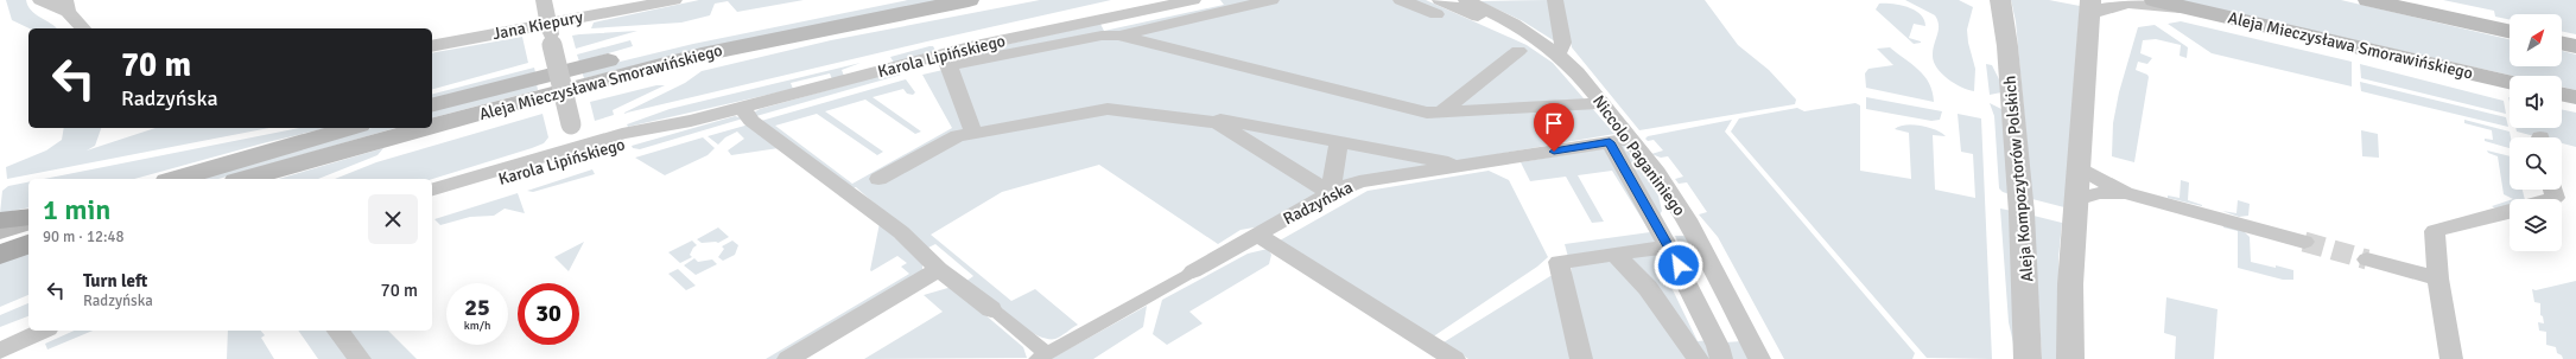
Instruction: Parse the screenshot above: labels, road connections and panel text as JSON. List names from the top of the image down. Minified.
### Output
{"streets":{"main road":["Aleja Mieczysława Smorawińskiego"],"street":["Jana Kiepury","Karola Lipińskiego","Niccolo Paganiniego","Aleja Kompozytorów Polskich","Radzyńska"]},"crossings":[["Niccolo Paganiniego","Radzyńska"]],"north":"top right","page":{"turn":["70 m","Radzyńska"],"heading":["1 min","90 m · 12:48"],"list":[{"name":"Turn left","note":"Radzyńska","value":"70 m"}],"speed":"25 km/h","limit":"30"}}
